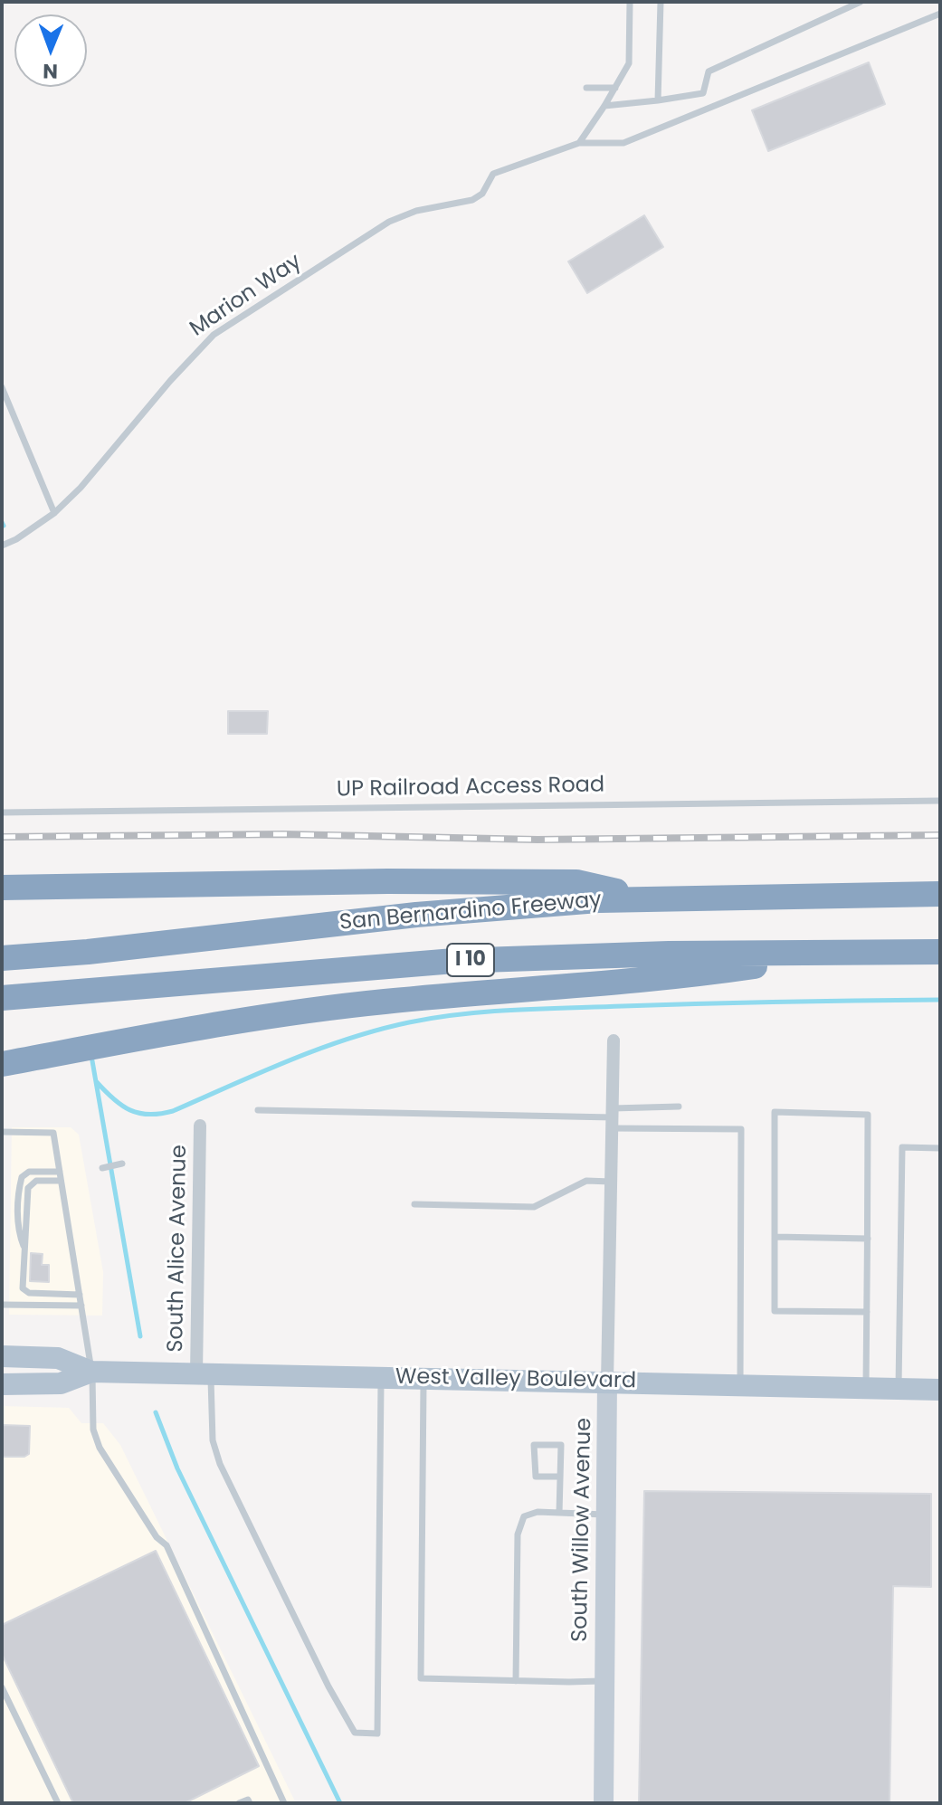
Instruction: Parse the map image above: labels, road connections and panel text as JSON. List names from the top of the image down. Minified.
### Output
{"streets":{"highway":["San Bernardino Freeway","I 10"],"main road":["West Valley Boulevard"],"street":["South Alice Avenue","South Willow Avenue"],"lane":["Marion Way","UP Railroad Access Road"]},"crossings":[["South Alice Avenue","West Valley Boulevard"],["West Valley Boulevard","South Willow Avenue"]],"north":"bottom"}
